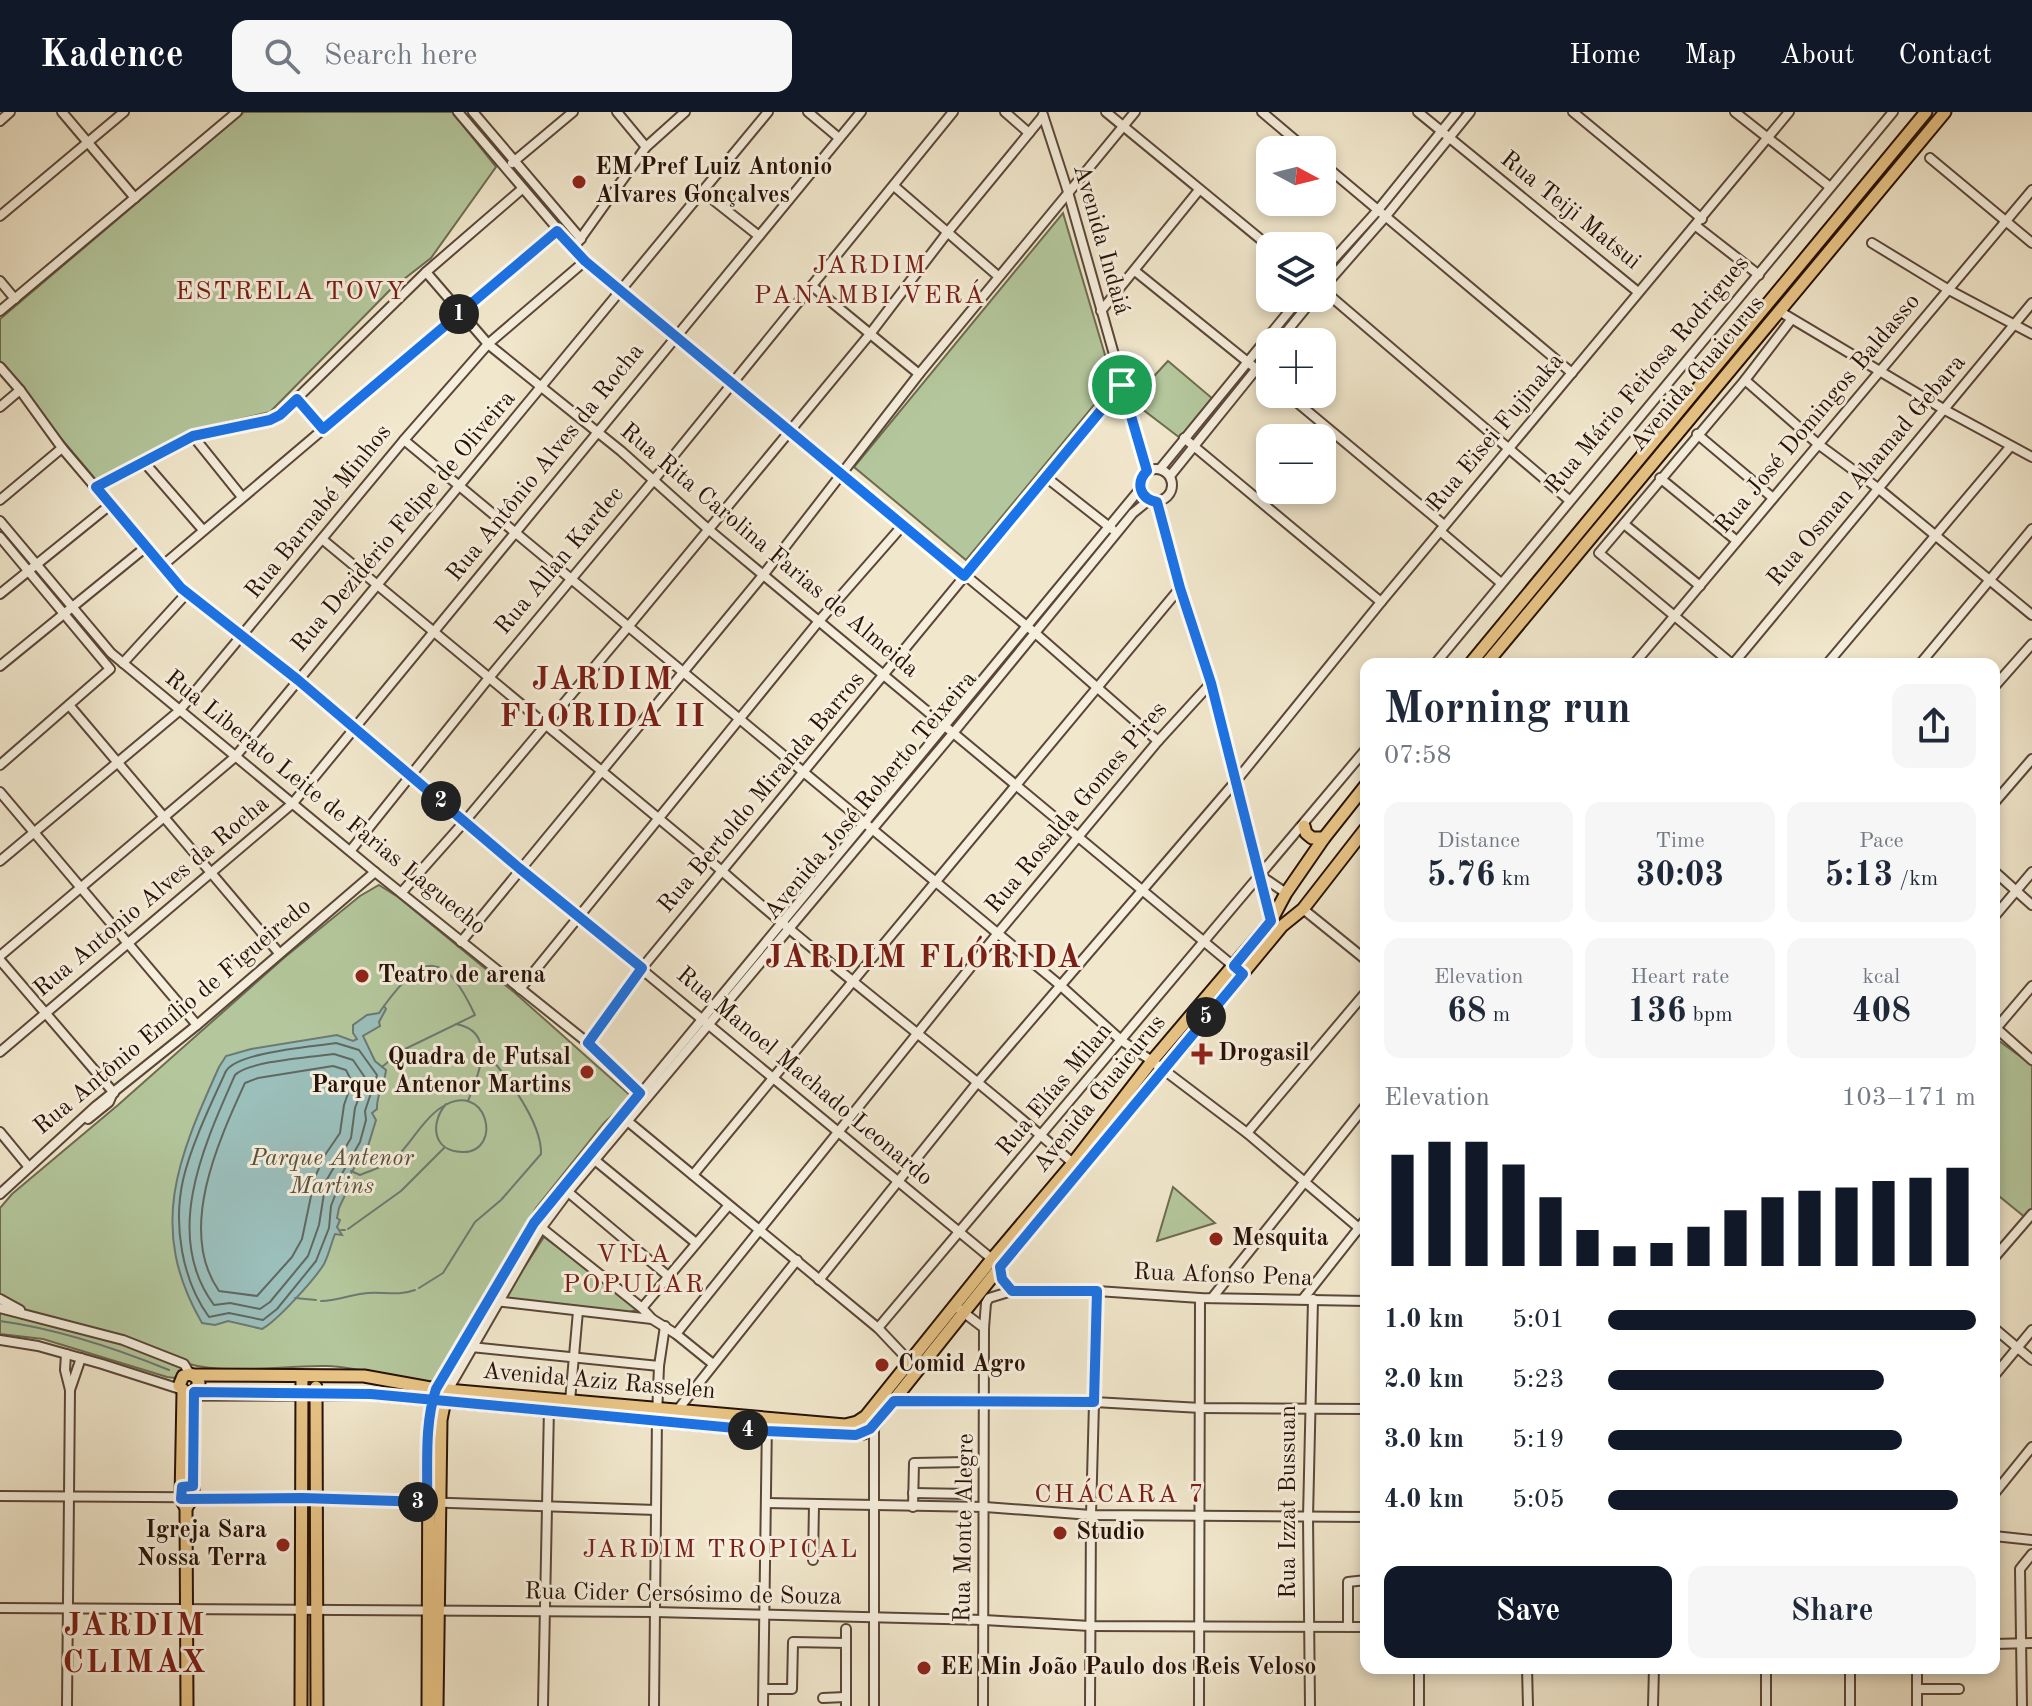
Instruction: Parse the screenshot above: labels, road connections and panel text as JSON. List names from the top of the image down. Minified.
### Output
{"streets":{"main road":["Avenida Guaicurus","Avenida Aziz Rasselen"],"street":["Rua Teiji Matsui","Avenida Indaiá","Rua Mário Feitosa Rodrigues","Rua José Domingos Baldasso","Rua Eisei Fujinaka","Rua Antônio Alves da Rocha","Rua Osman Ahamad Gebara","Rua Barnabé Minhos","Rua Dezidério Felipe de Oliveira","Rua Rita Carolina Farias de Almeida","Rua Allan Kardec","Rua Bertoldo Miranda Barros","Avenida José Roberto Teixeira","Rua Liberato Leite de Farias Laguecho","Rua Rosalda Gomes Pires","Rua Antonio Alves da Rocha","Rua Antônio Emílio de Figueiredo","Rua Manoel Machado Leonardo","Rua Elías Milan","Rua Afonso Pena","Rua Izzat Bussuan","Rua Monte Alegre","Rua Cider Cersósimo de Souza"]},"crossings":[["Rua Teiji Matsui","Rua Eisei Fujinaka"],["Avenida Indaiá","Rua Bertoldo Miranda Barros"],["Avenida Indaiá","Avenida José Roberto Teixeira"],["Avenida Guaicurus","Rua Rita Carolina Farias de Almeida"],["Avenida Guaicurus","Rua Manoel Machado Leonardo"],["Avenida Guaicurus","Avenida Aziz Rasselen"],["Rua Eisei Fujinaka","Rua Rita Carolina Farias de Almeida"],["Rua Eisei Fujinaka","Rua Manoel Machado Leonardo"],["Rua Antônio Alves da Rocha","Rua Rita Carolina Farias de Almeida"],["Rua Antônio Alves da Rocha","Rua Liberato Leite de Farias Laguecho"],["Rua Antônio Alves da Rocha","Rua Antonio Alves da Rocha"],["Rua Antônio Alves da Rocha","Rua Manoel Machado Leonardo"],["Rua Barnabé Minhos","Rua Rita Carolina Farias de Almeida"],["Rua Barnabé Minhos","Rua Liberato Leite de Farias Laguecho"],["Rua Barnabé Minhos","Rua Manoel Machado Leonardo"],["Rua Dezidério Felipe de Oliveira","Rua Rita Carolina Farias de Almeida"],["Rua Dezidério Felipe de Oliveira","Rua Liberato Leite de Farias Laguecho"],["Rua Dezidério Felipe de Oliveira","Rua Manoel Machado Leonardo"],["Rua Rita Carolina Farias de Almeida","Rua Allan Kardec"],["Rua Rita Carolina Farias de Almeida","Rua Bertoldo Miranda Barros"],["Rua Rita Carolina Farias de Almeida","Avenida José Roberto Teixeira"],["Rua Rita Carolina Farias de Almeida","Rua Rosalda Gomes Pires"],["Rua Rita Carolina Farias de Almeida","Rua Elías Milan"],["Rua Allan Kardec","Rua Liberato Leite de Farias Laguecho"],["Rua Allan Kardec","Rua Manoel Machado Leonardo"],["Rua Bertoldo Miranda Barros","Rua Liberato Leite de Farias Laguecho"],["Rua Bertoldo Miranda Barros","Rua Manoel Machado Leonardo"],["Avenida José Roberto Teixeira","Rua Liberato Leite de Farias Laguecho"],["Avenida José Roberto Teixeira","Rua Manoel Machado Leonardo"],["Avenida José Roberto Teixeira","Avenida Aziz Rasselen"],["Rua Liberato Leite de Farias Laguecho","Rua Antonio Alves da Rocha"],["Rua Liberato Leite de Farias Laguecho","Rua Antônio Emílio de Figueiredo"],["Rua Rosalda Gomes Pires","Rua Manoel Machado Leonardo"],["Rua Manoel Machado Leonardo","Rua Elías Milan"],["Rua Afonso Pena","Rua Izzat Bussuan"],["Rua Izzat Bussuan","Rua Cider Cersósimo de Souza"],["Rua Monte Alegre","Rua Cider Cersósimo de Souza"]],"districts":["JARDIM PANAMBI VERÁ","ESTRELA TOVY","JARDIM FLORIDA II","JARDIM FLÓRIDA","VILA POPULAR","CHÁCARA 7","JARDIM TROPICAL","JARDIM CLIMAX"],"parks":["Parque Antenor Martins"],"places":{"other":["EM Pref Luiz Antonio Alvares Gonçalves","Teatro de arena","Quadra de Futsal Parque Antenor Martins","Mesquita","Comid Agro","Studio","Igreja Sara Nossa Terra","EE Min João Paulo dos Reis Veloso"],"health":["Drogasil"]},"north":"right","page":{"header":"Kadence","search":"Search here","nav":["Home","Map","About","Contact"],"map_buttons":["+","−"],"pins":["1","2","5","4","3"],"heading":["Morning run","07:58"],"stats":[["Distance","5.76 km"],["Time","30:03"],["Pace","5:13 /km"],["Elevation","68 m"],["Heart rate","136 bpm"],["kcal","408"]],"chart":["Elevation","103–171 m"],"list":[{"name":"1.0 km","note":"5:01"},{"name":"2.0 km","note":"5:23"},{"name":"3.0 km","note":"5:19"},{"name":"4.0 km","note":"5:05"}],"buttons":["Save","Share"]}}
